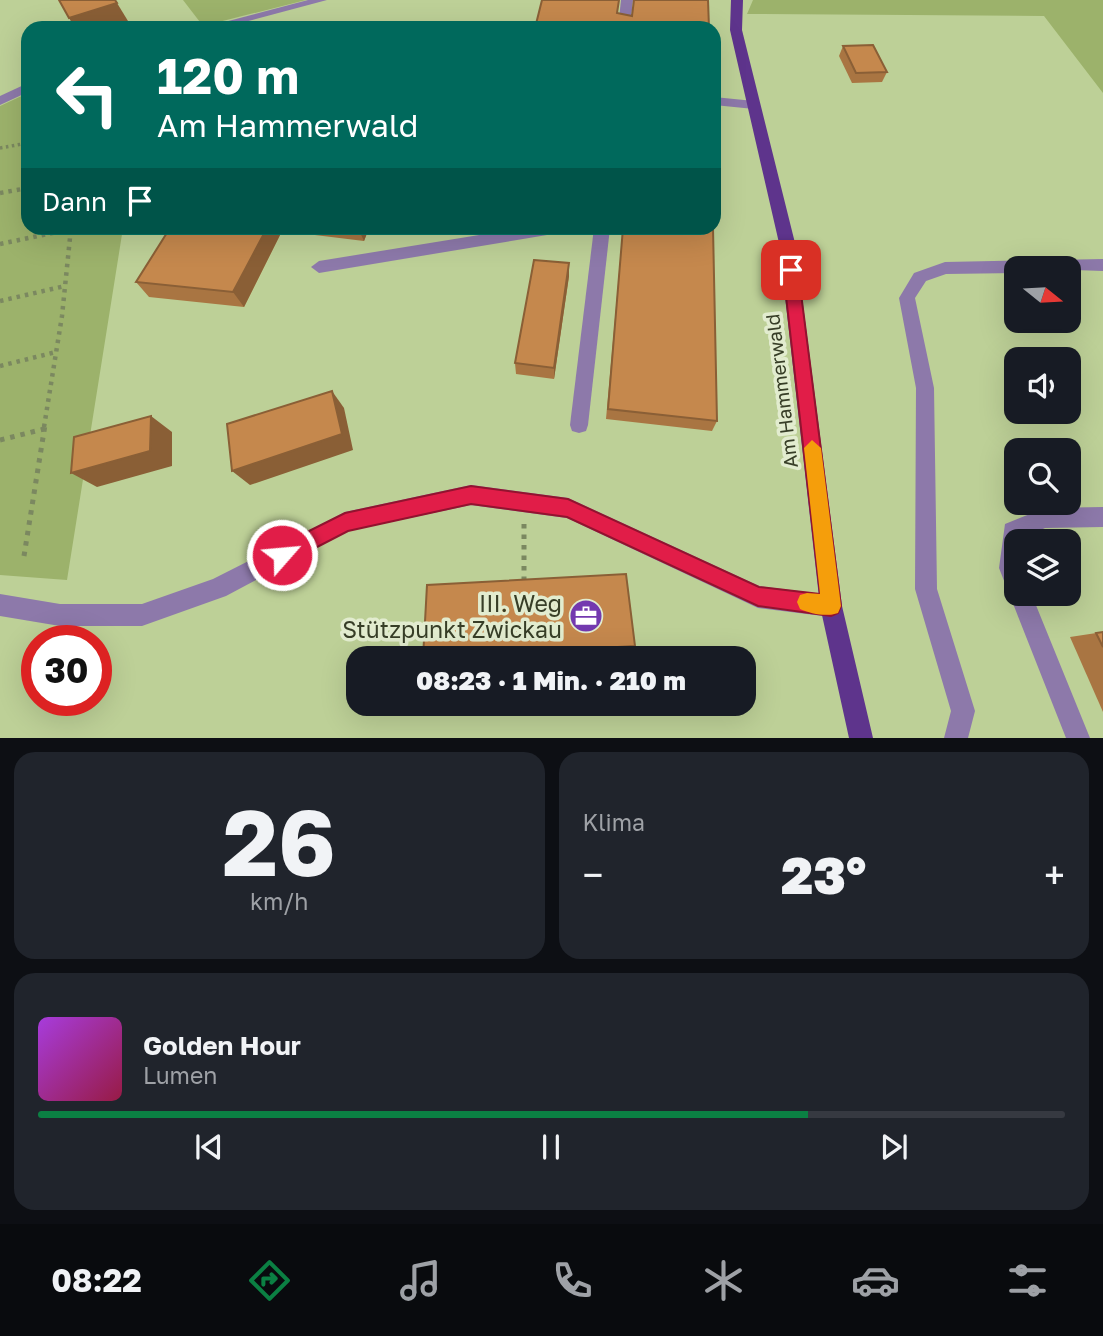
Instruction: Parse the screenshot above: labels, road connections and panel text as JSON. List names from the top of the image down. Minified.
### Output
{"streets":{"main road":["Am Hammerwald"]},"places":{"office":["III. Weg Stützpunkt Zwickau"]},"north":"right","page":{"turn":["120 m","Am Hammerwald"],"then":"Dann","limit":"30","trip":"08:23 · 1 Min. · 210 m","tile":[["26","km/h"],"Klima"],"heat":["−","23°","+"],"song":["Golden Hour","Lumen"],"tabs":"08:22"}}
